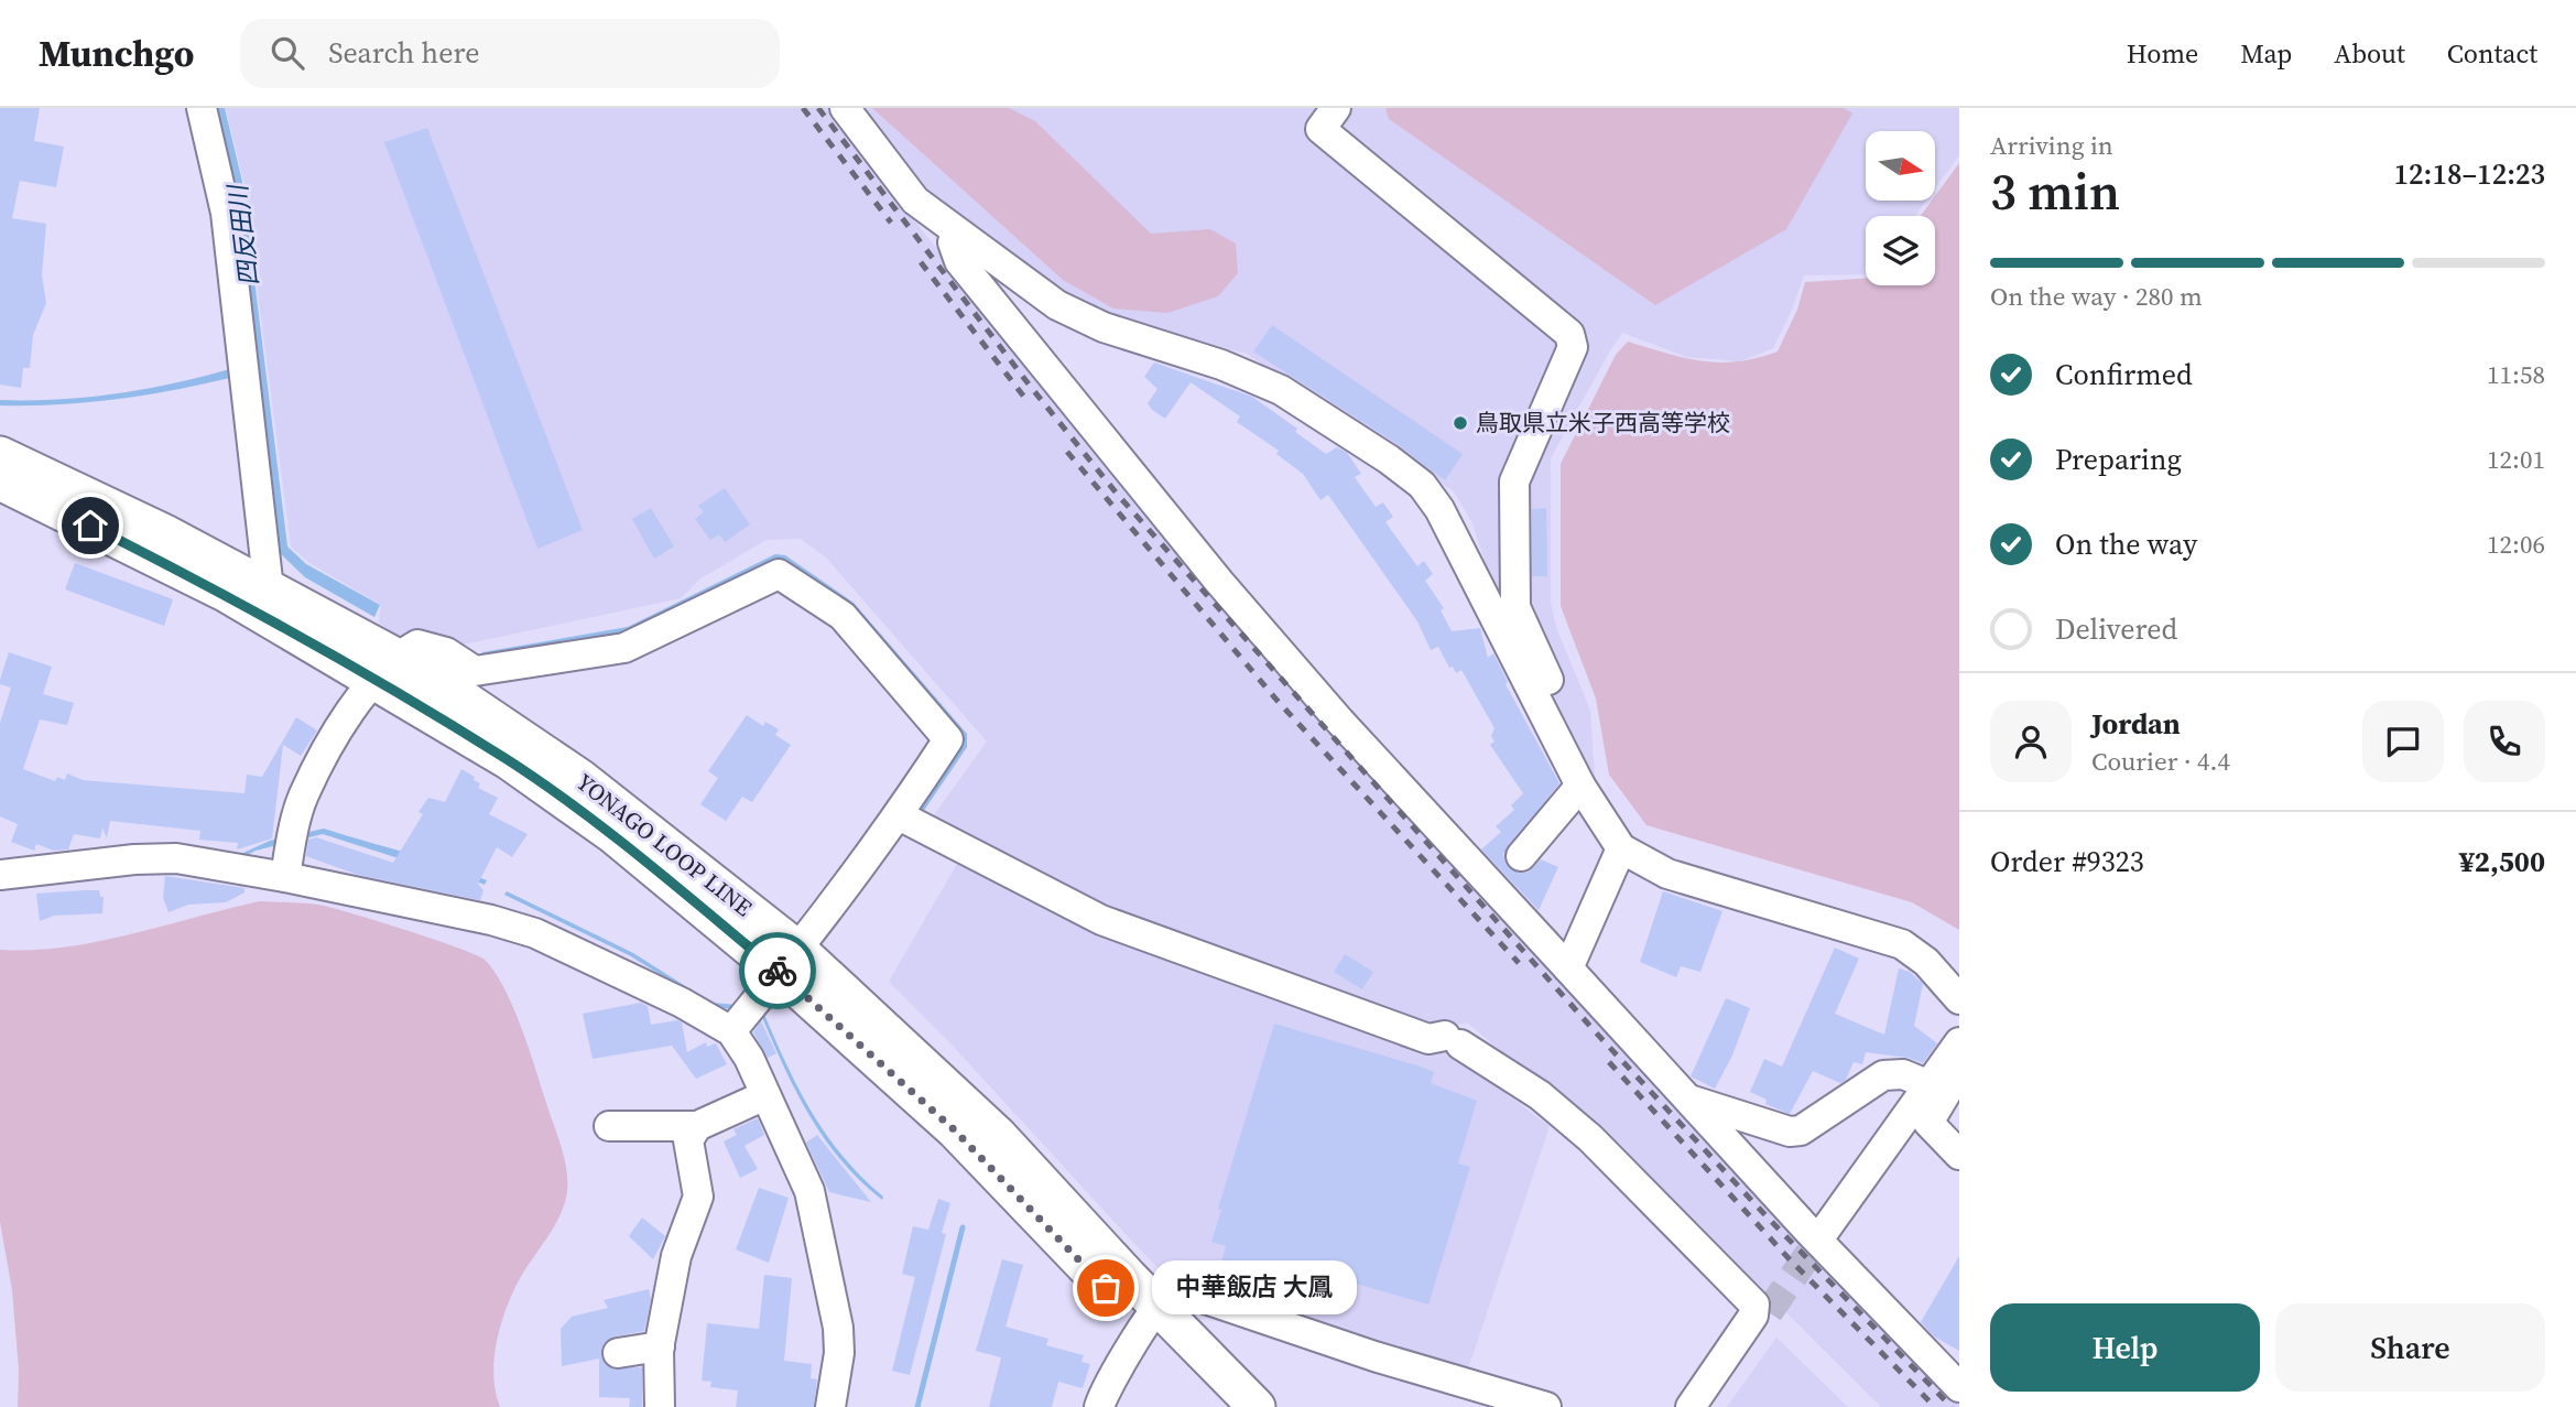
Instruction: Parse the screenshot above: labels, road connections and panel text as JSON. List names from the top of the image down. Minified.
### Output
{"streets":{"main road":["YONAGO LOOP LINE"]},"water":["四反田川"],"places":["鳥取県立米子西高等学校","中華飯店 大鳳"],"north":"right","page":{"header":"Munchgo","search":"Search here","nav":["Home","Map","About","Contact"],"heading":["3 min","Arriving in","12:18–12:23"],"panel":["Jordan","Courier · 4.4","Order #9323","¥2,500"],"bar":"On the way · 280 m","list":[["Confirmed","11:58"],["Preparing","12:01"],["On the way","12:06"],"Delivered"],"bubble":"中華飯店 大鳳","buttons":["Help","Share"]}}
